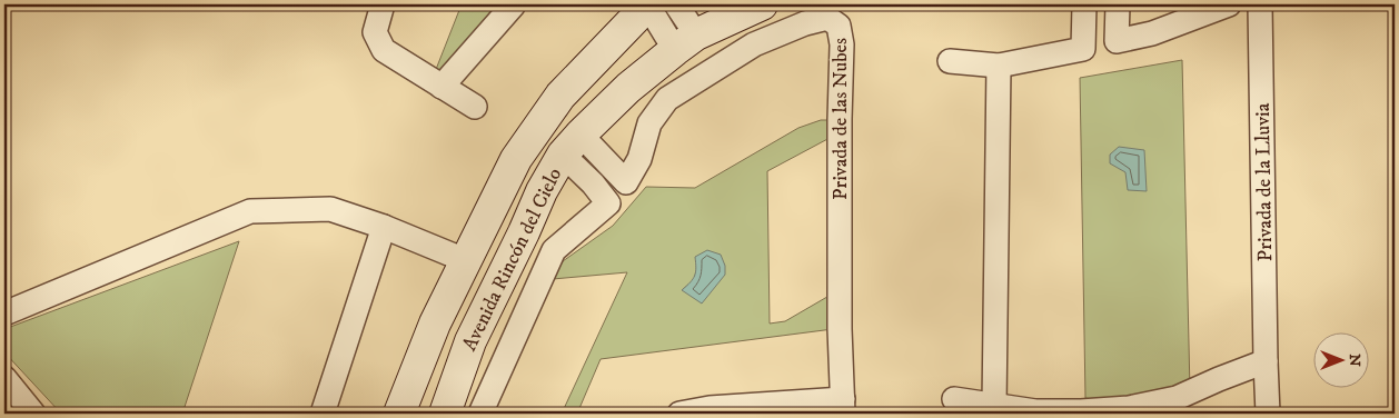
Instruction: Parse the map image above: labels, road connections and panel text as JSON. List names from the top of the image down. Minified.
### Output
{"streets":{"street":["Privada de las Nubes","Privada de la Lluvia","Avenida Rincón del Cielo"]},"crossings":[["Privada de las Nubes","Avenida Rincón del Cielo"]],"north":"right"}
